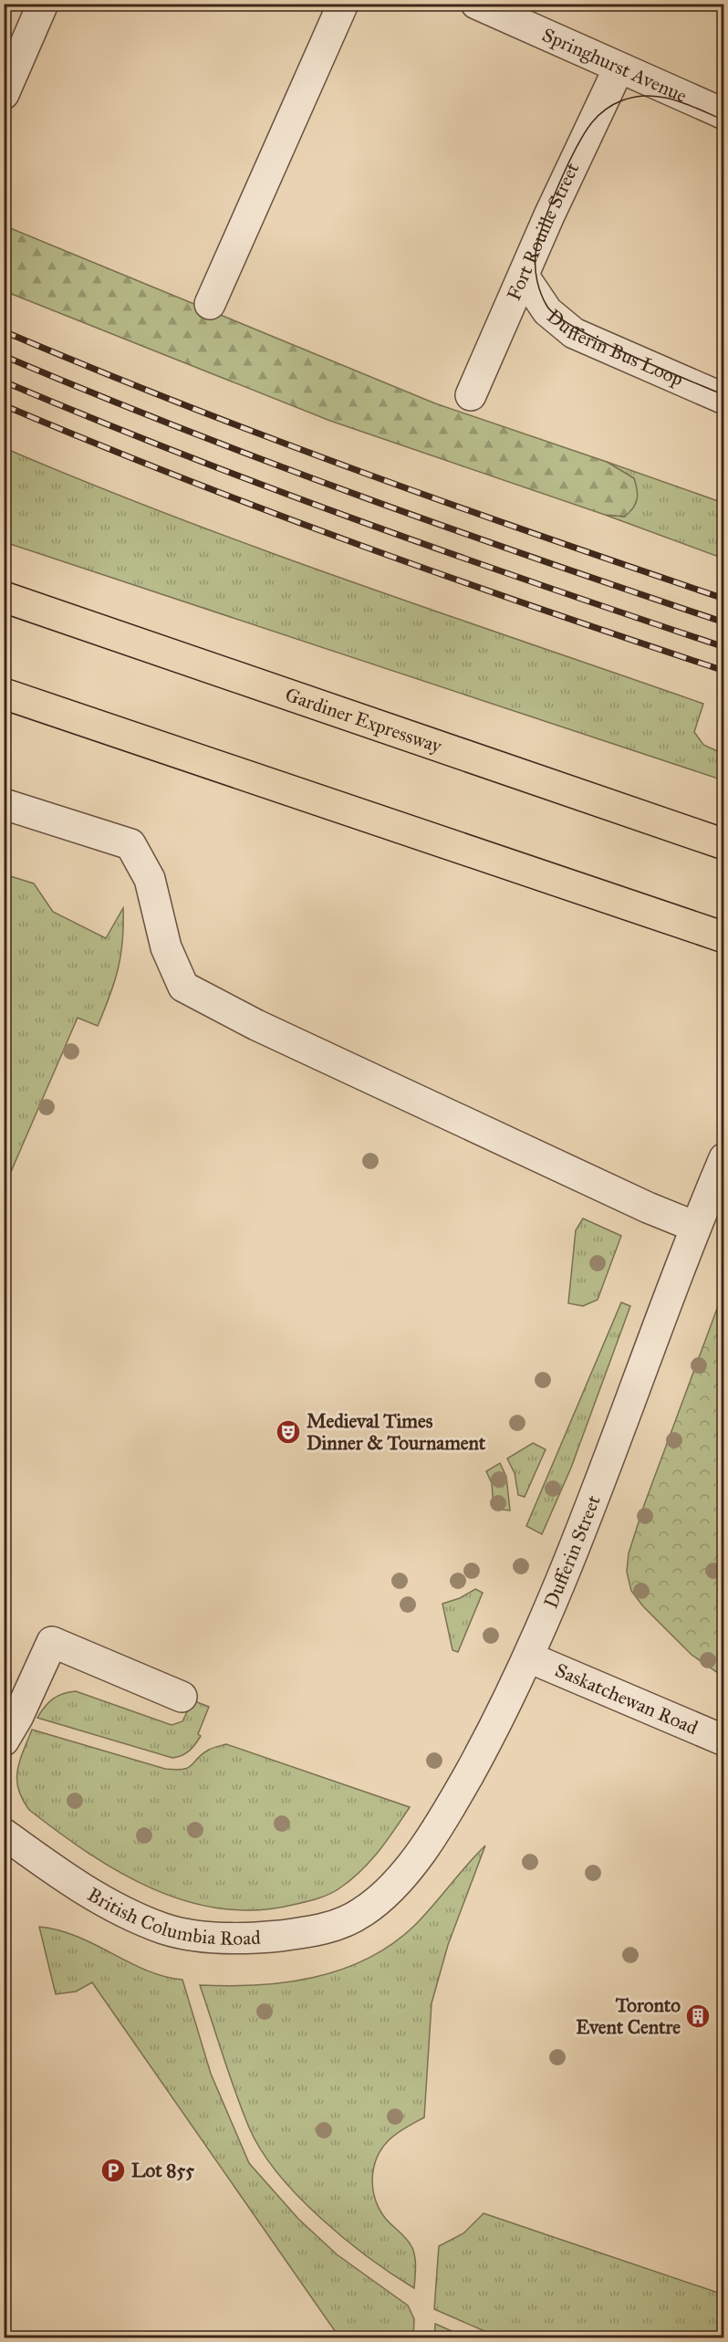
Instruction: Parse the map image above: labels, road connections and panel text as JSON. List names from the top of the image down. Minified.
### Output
{"streets":{"highway":["Gardiner Expressway"],"street":["Springhurst Avenue","Fort Rouille Street","Dufferin Bus Loop","Dufferin Street","Saskatchewan Road","British Columbia Road"]},"crossings":[["Springhurst Avenue","Fort Rouille Street"],["Fort Rouille Street","Dufferin Bus Loop"],["Dufferin Street","Saskatchewan Road"],["Dufferin Street","British Columbia Road"]],"places":{"theatre":["Medieval Times Dinner & Tournament"],"building":["Toronto Event Centre"],"parking":["Lot 855"]}}
